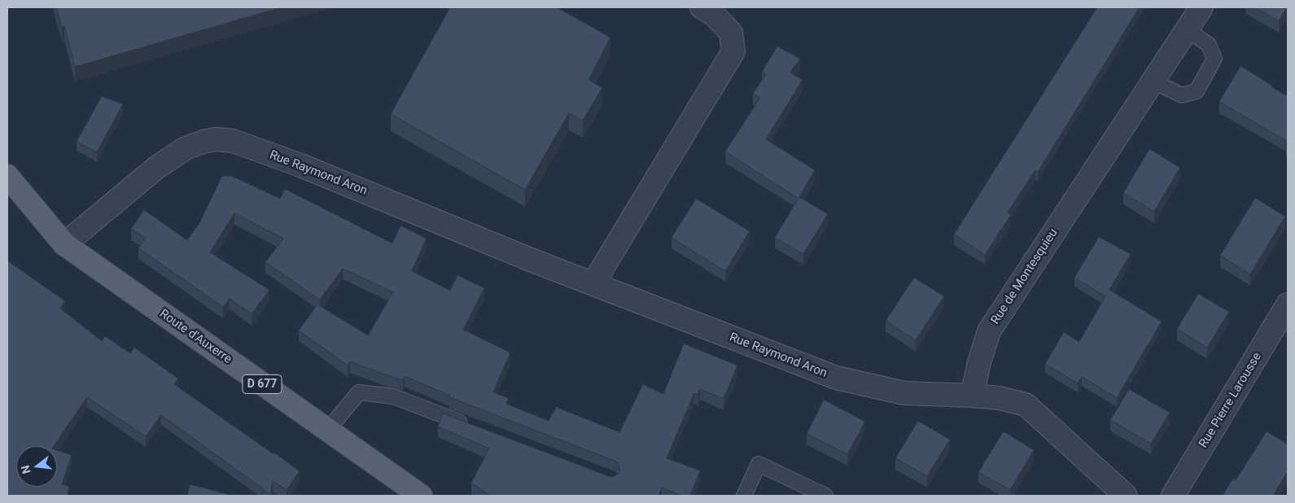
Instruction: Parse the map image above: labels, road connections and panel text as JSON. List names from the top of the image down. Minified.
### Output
{"streets":{"main road":["Route d'Auxerre","D 677"],"street":["Rue Raymond Aron","Rue de Montesquieu","Rue Pierre Larousse"]},"crossings":[["Rue Raymond Aron","Rue de Montesquieu"],["Rue Raymond Aron","Route d'Auxerre"]],"north":"left"}
